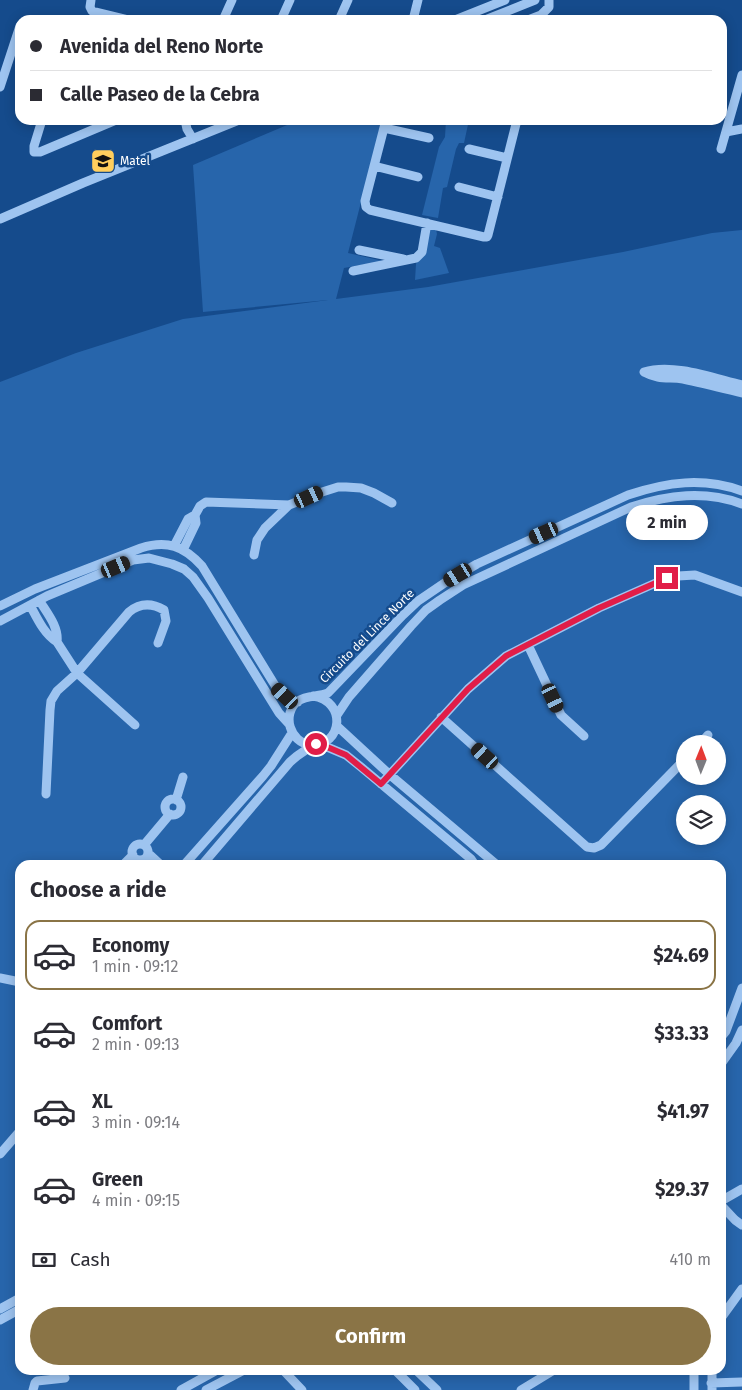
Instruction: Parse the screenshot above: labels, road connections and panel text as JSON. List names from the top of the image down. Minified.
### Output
{"streets":{"street":["Circuito del Lince Norte"]},"places":{"school or university":["Matel"]},"north":"top","page":{"banner":["Avenida del Reno Norte","Calle Paseo de la Cebra"],"bubble":"2 min","heading":"Choose a ride","list":[{"name":"Economy","note":"1 min · 09:12","value":"$24.69"},{"name":"Comfort","note":"2 min · 09:13","value":"$33.33"},{"name":"XL","note":"3 min · 09:14","value":"$41.97"},{"name":"Green","note":"4 min · 09:15","value":"$29.37"}],"pay":["Cash","410 m"],"buttons":"Confirm"}}
